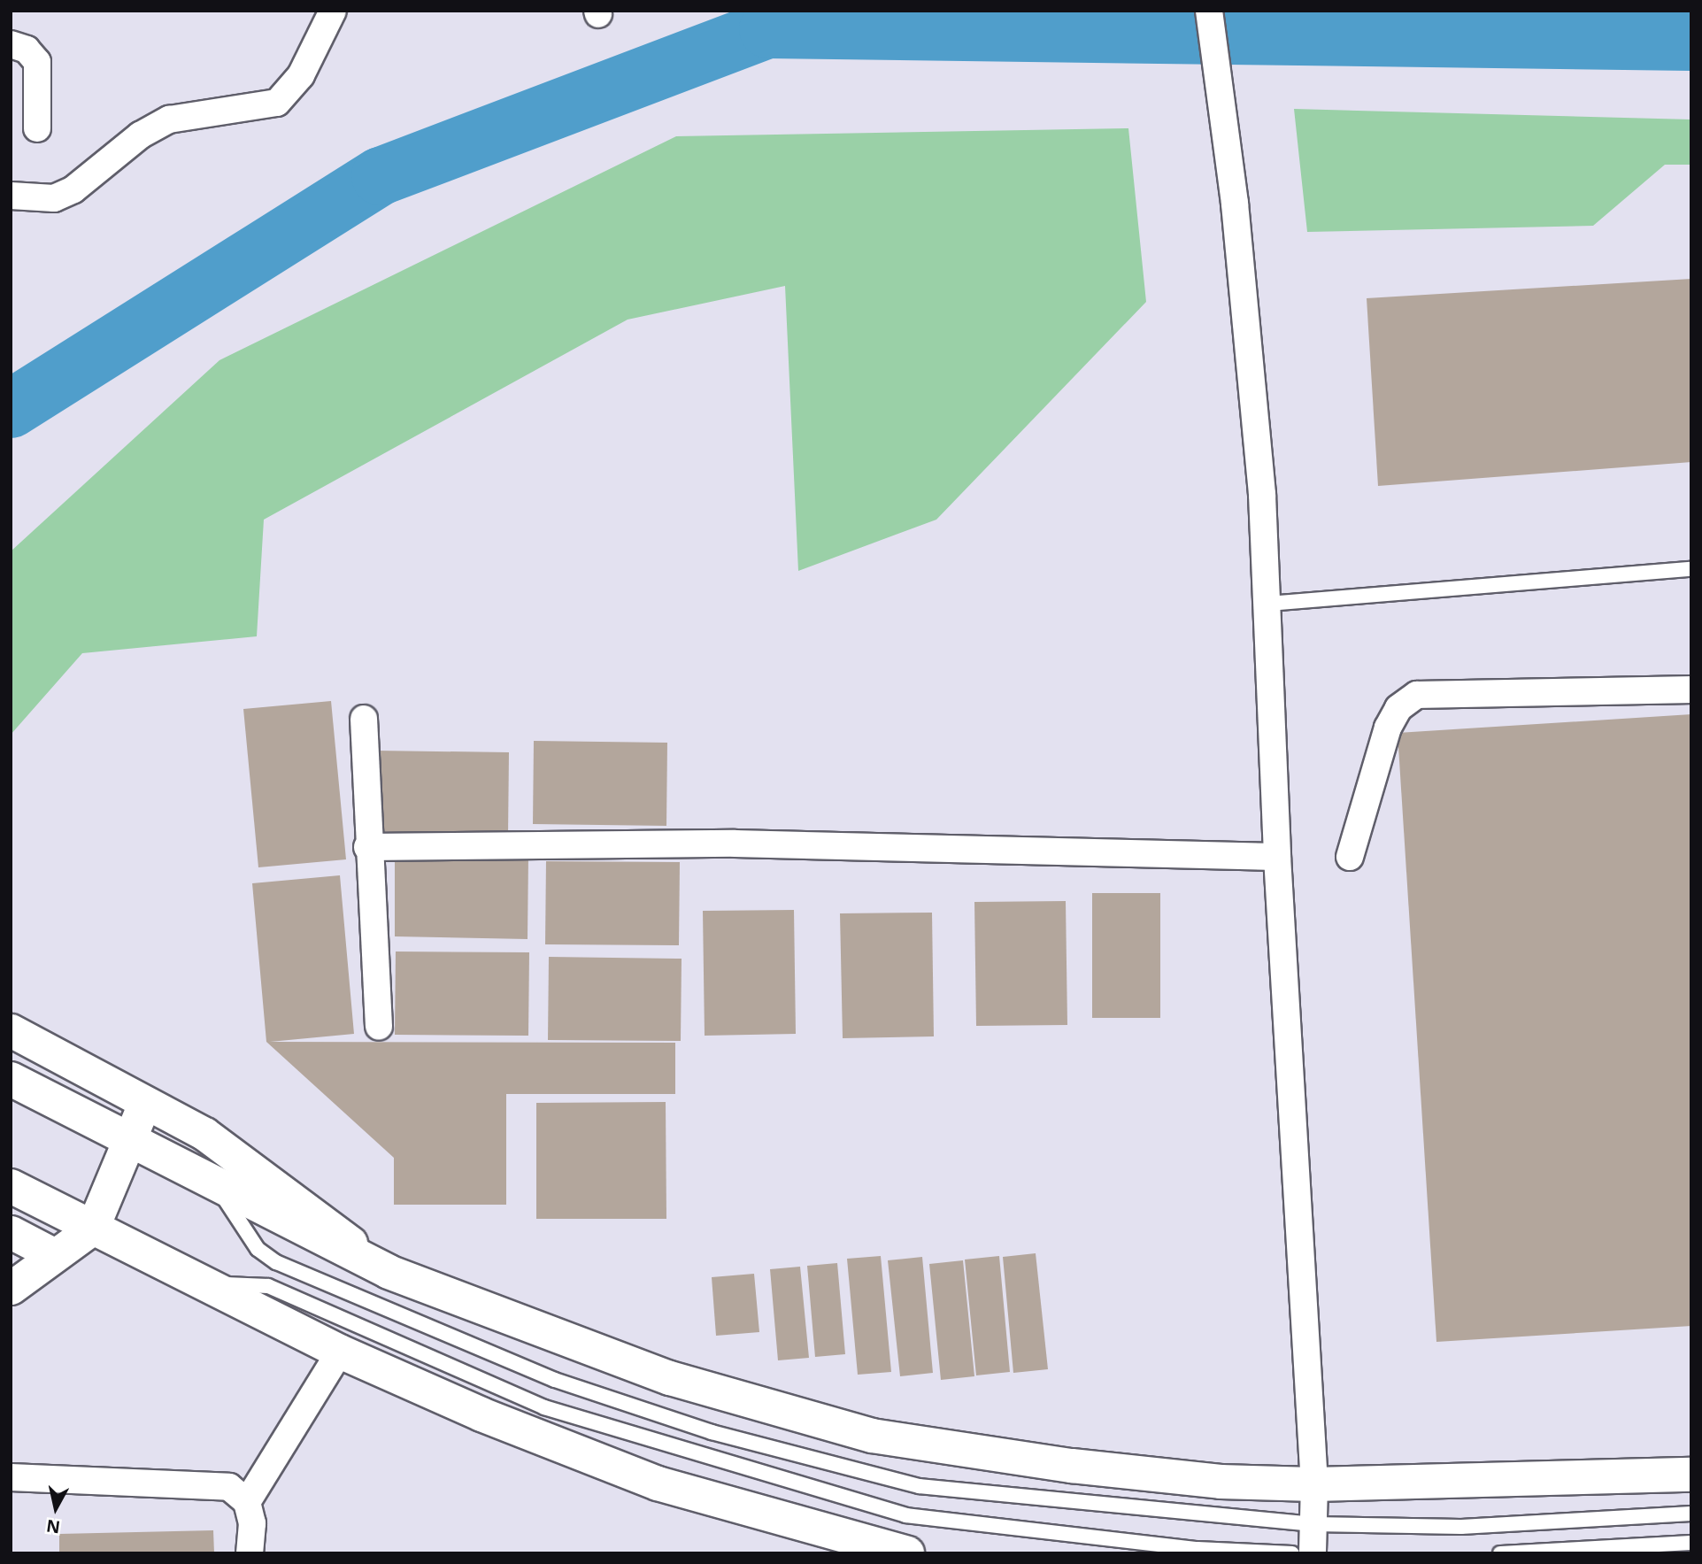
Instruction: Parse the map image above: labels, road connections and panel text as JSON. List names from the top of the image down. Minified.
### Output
{"north":"bottom"}
